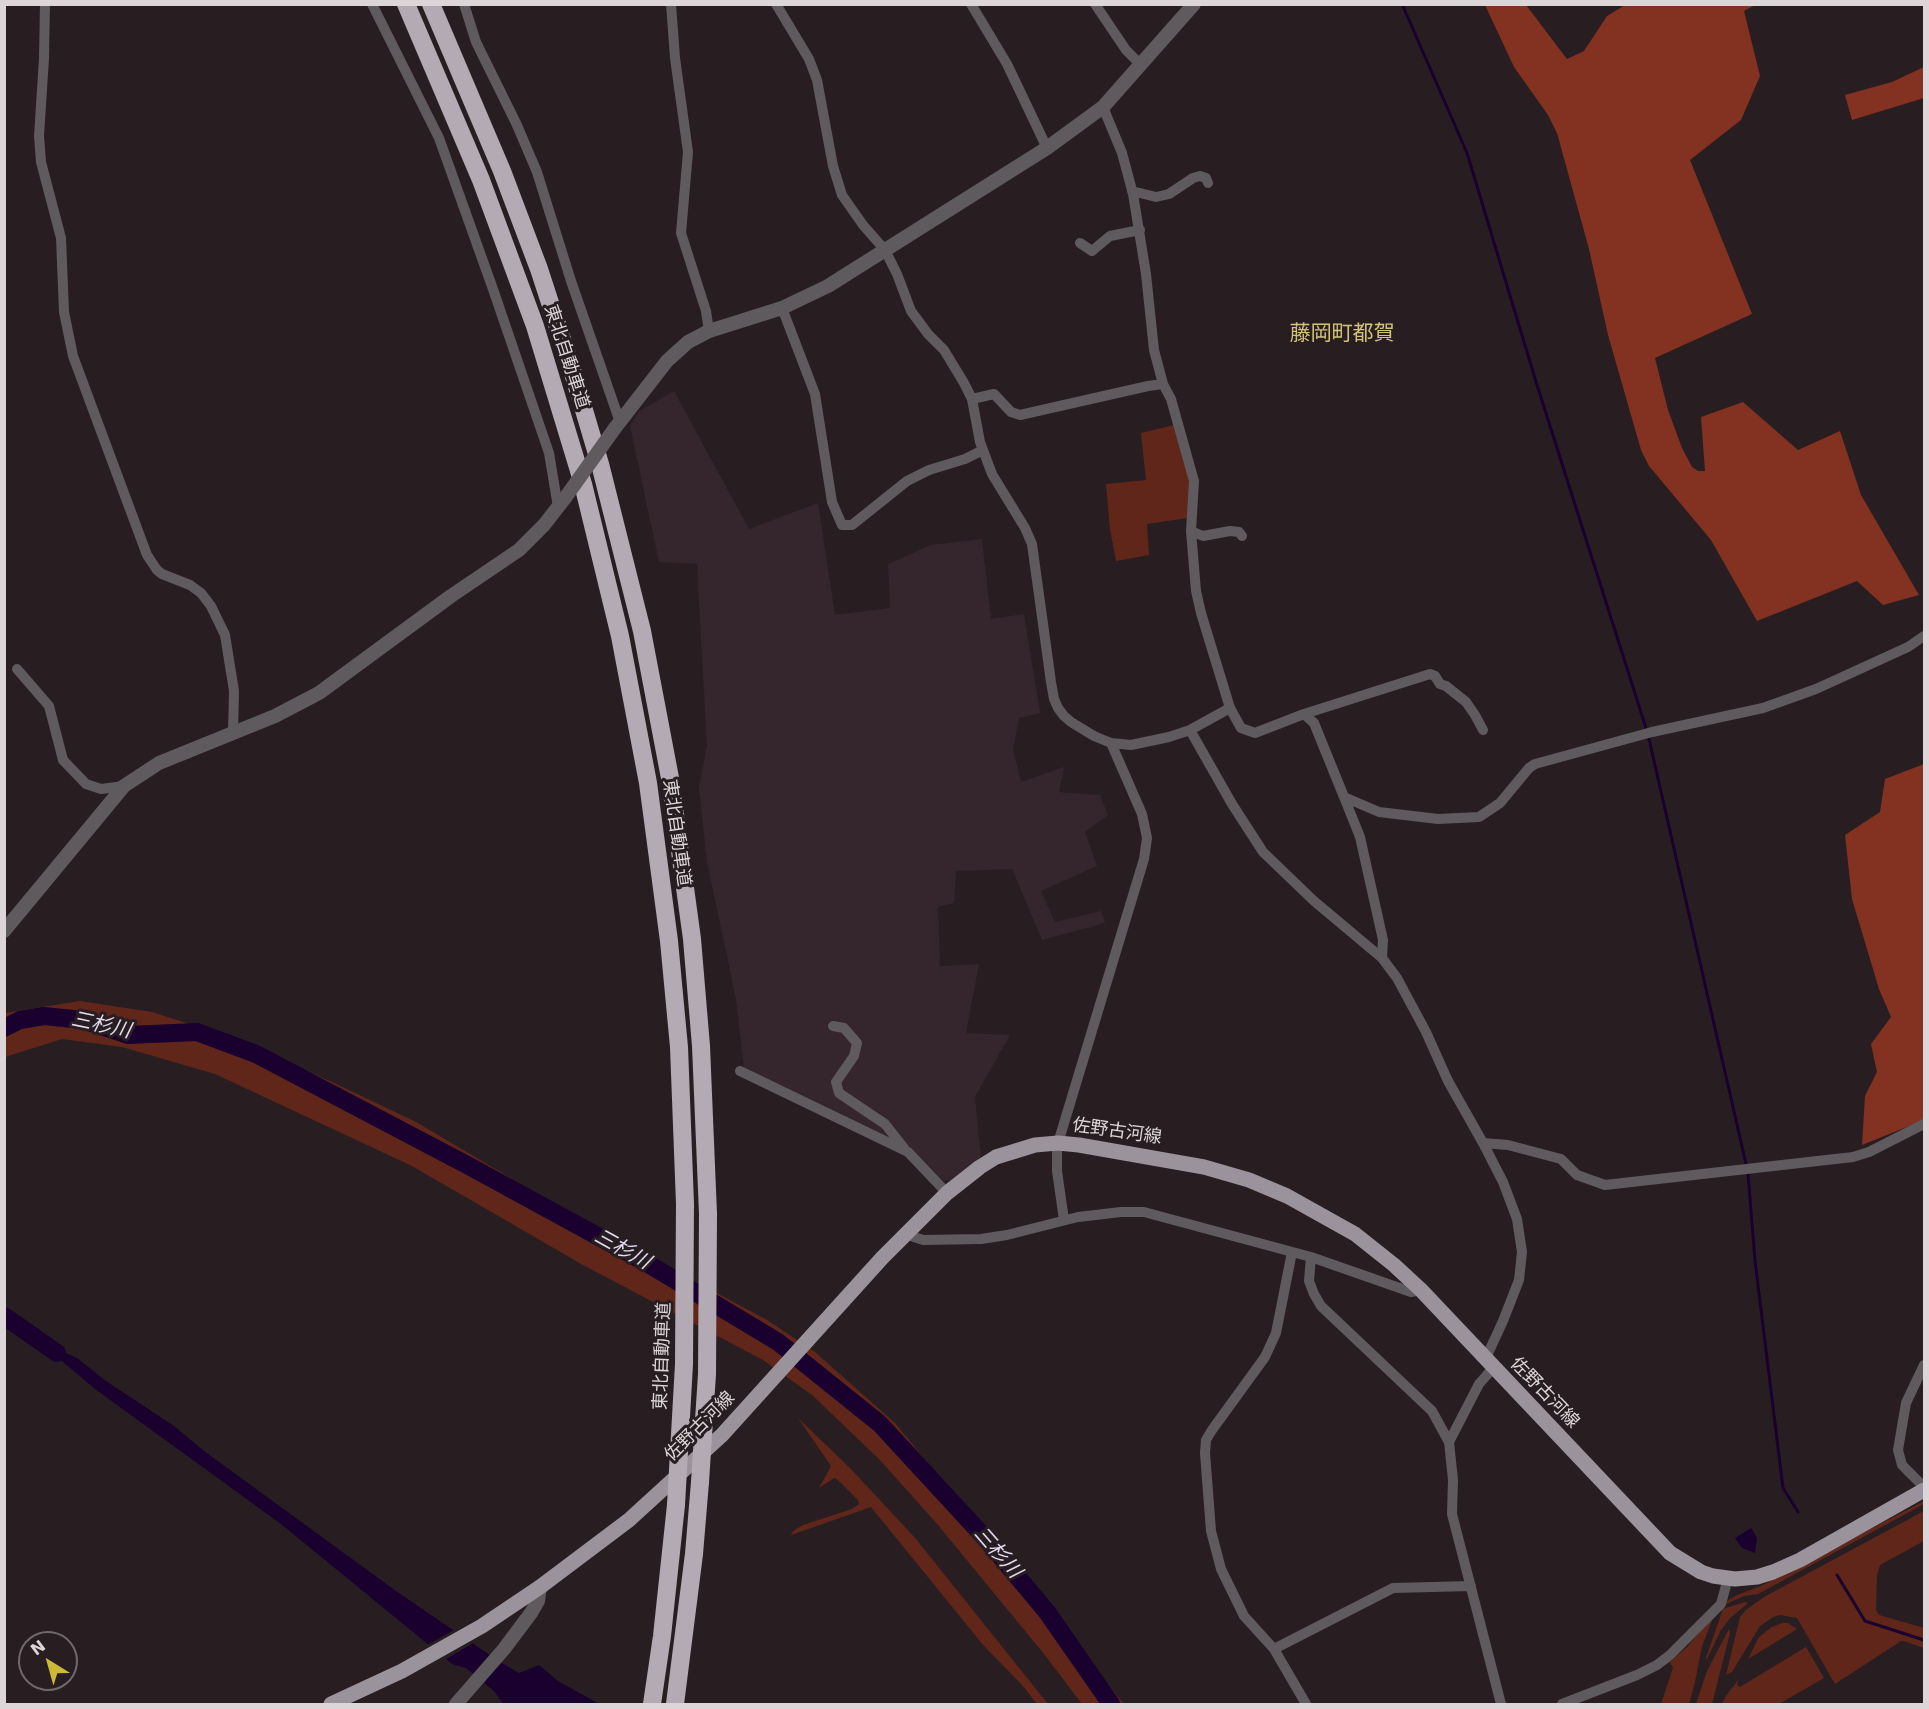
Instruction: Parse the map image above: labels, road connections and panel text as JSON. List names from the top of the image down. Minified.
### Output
{"streets":{"highway":["東北自動車道"],"main road":["佐野古河線"]},"districts":["藤岡町都賀"],"water":["三杉川"],"north":"top left"}
